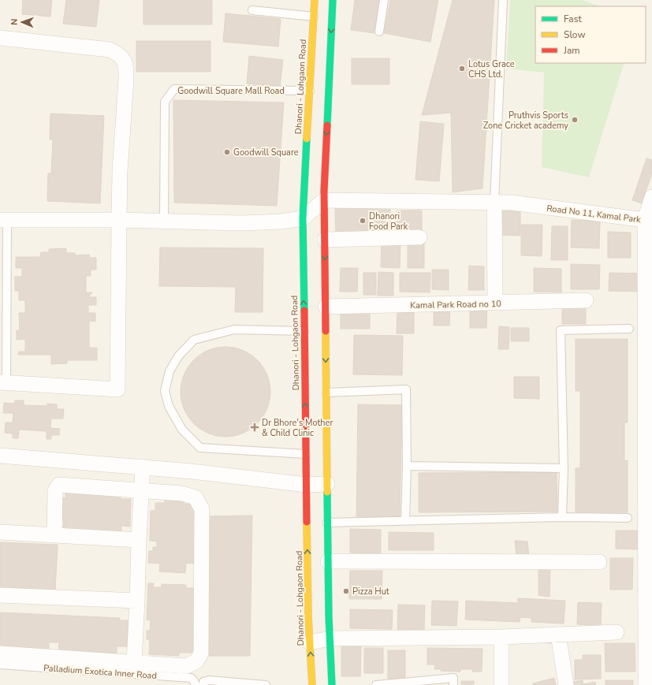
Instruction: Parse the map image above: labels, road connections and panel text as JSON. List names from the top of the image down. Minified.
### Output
{"streets":{"main road":["Dhanori - Lohgaon Road"],"street":["Road No 11, Kamal Park","Kamal Park Road no 10"],"lane":["Goodwill Square Mall Road","Palladium Exotica Inner Road"]},"crossings":[["Dhanori - Lohgaon Road","Goodwill Square Mall Road"]],"places":{"other":["Lotus Grace CHS Ltd.","Pruthvis Sports Zone Cricket academy","Goodwill Square","Dhanori Food Park","Pizza Hut"],"health":["Dr Bhore's Mother & Child Clinic"]},"legend":["Fast","Slow","Jam"],"north":"left"}
